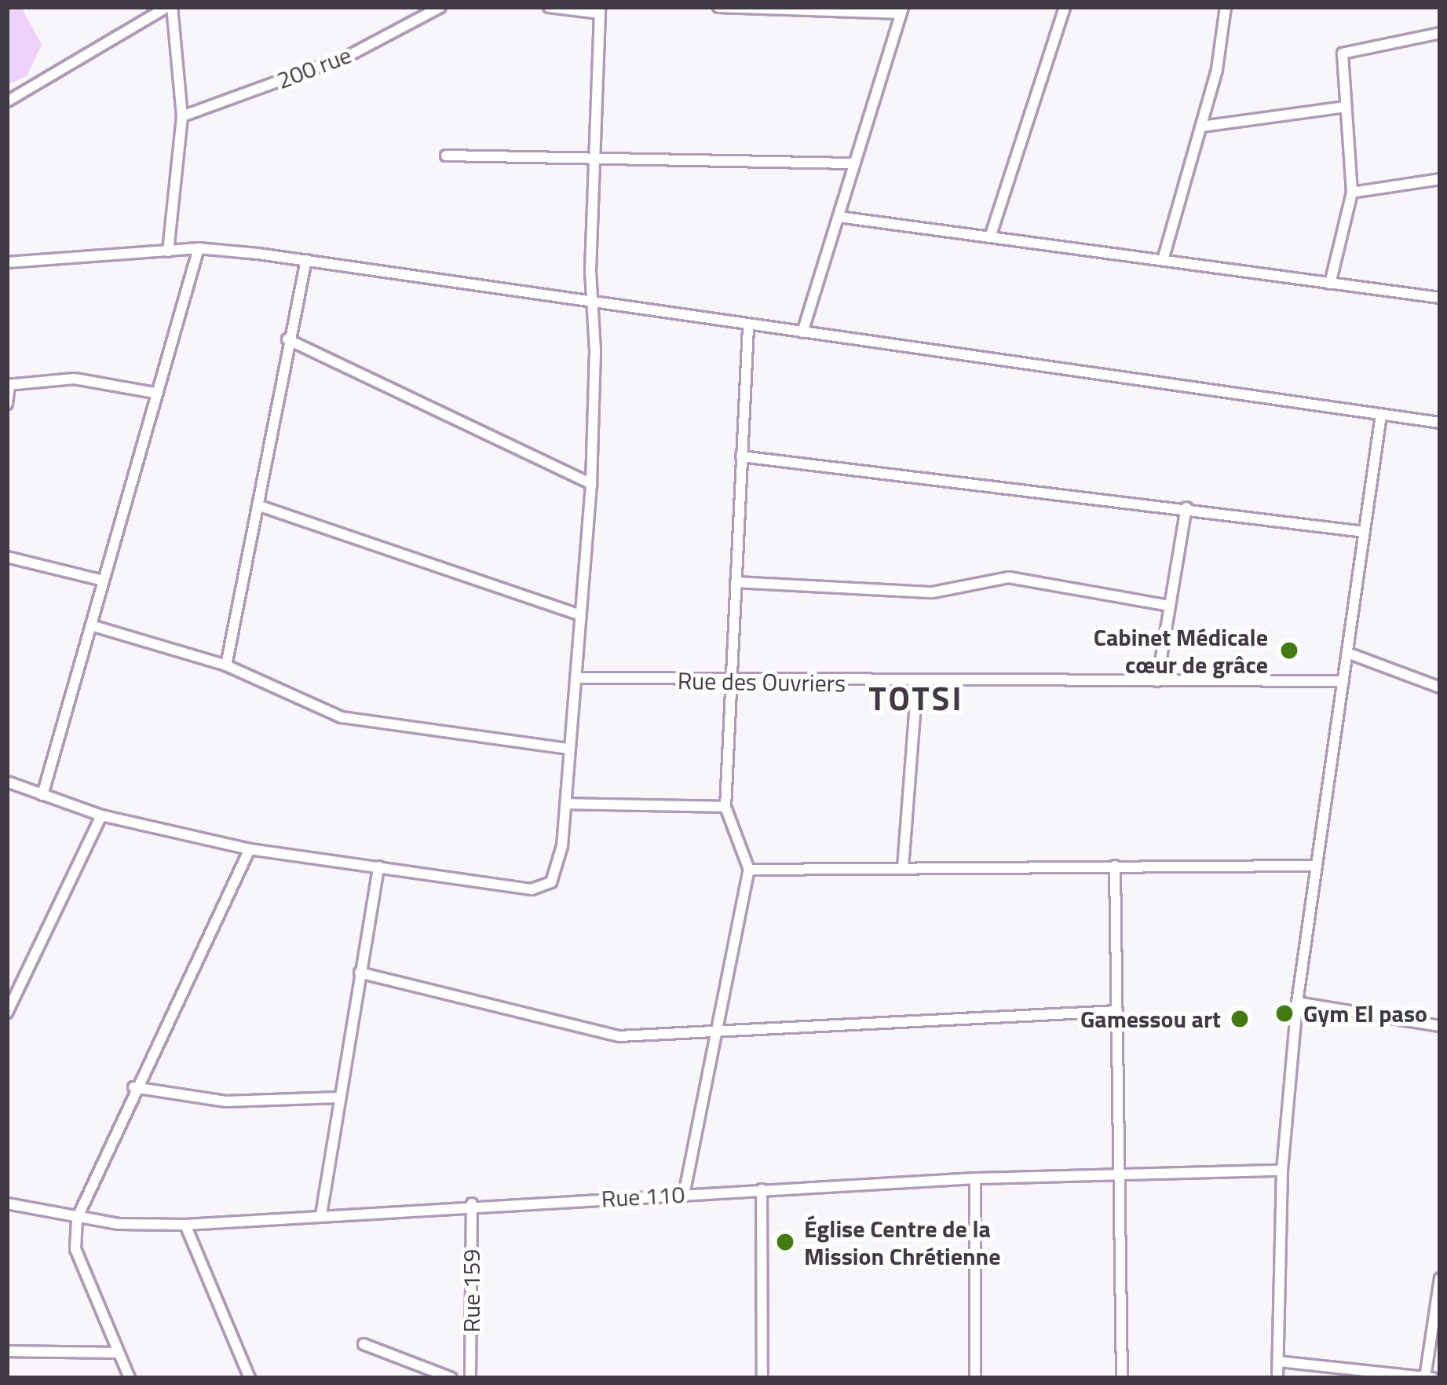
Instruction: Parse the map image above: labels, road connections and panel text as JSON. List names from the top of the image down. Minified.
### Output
{"streets":{"street":["200 rue","Rue des Ouvriers","Rue 110","Rue 159"]},"crossings":[["Rue 110","Rue 159"]],"districts":["TOTSI"],"places":["Cabinet Médicale cœur de grâce","Gym El paso","Gamessou art","Église Centre de la Mission Chrétienne"]}
